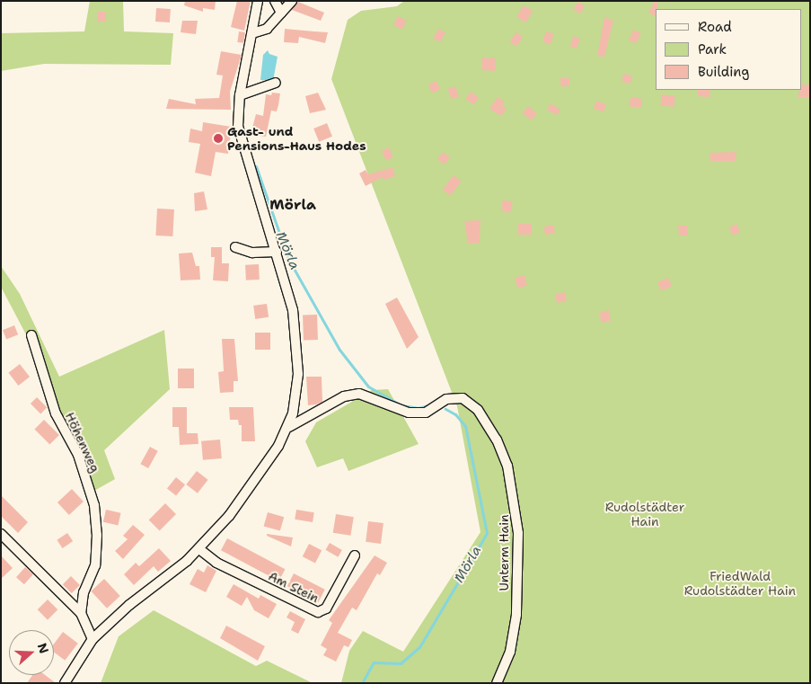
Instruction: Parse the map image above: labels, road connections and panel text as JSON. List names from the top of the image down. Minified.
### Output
{"streets":{"street":["Höhenweg","Unterm Hain","Am Stein"]},"districts":["Mörla"],"water":["Mörla"],"parks":["Rudolstädter Hain","FriedWald Rudolstädter Hain"],"places":["Gast- und Pensions-Haus Hodes"],"legend":["Road","Park","Building"],"north":"right"}
